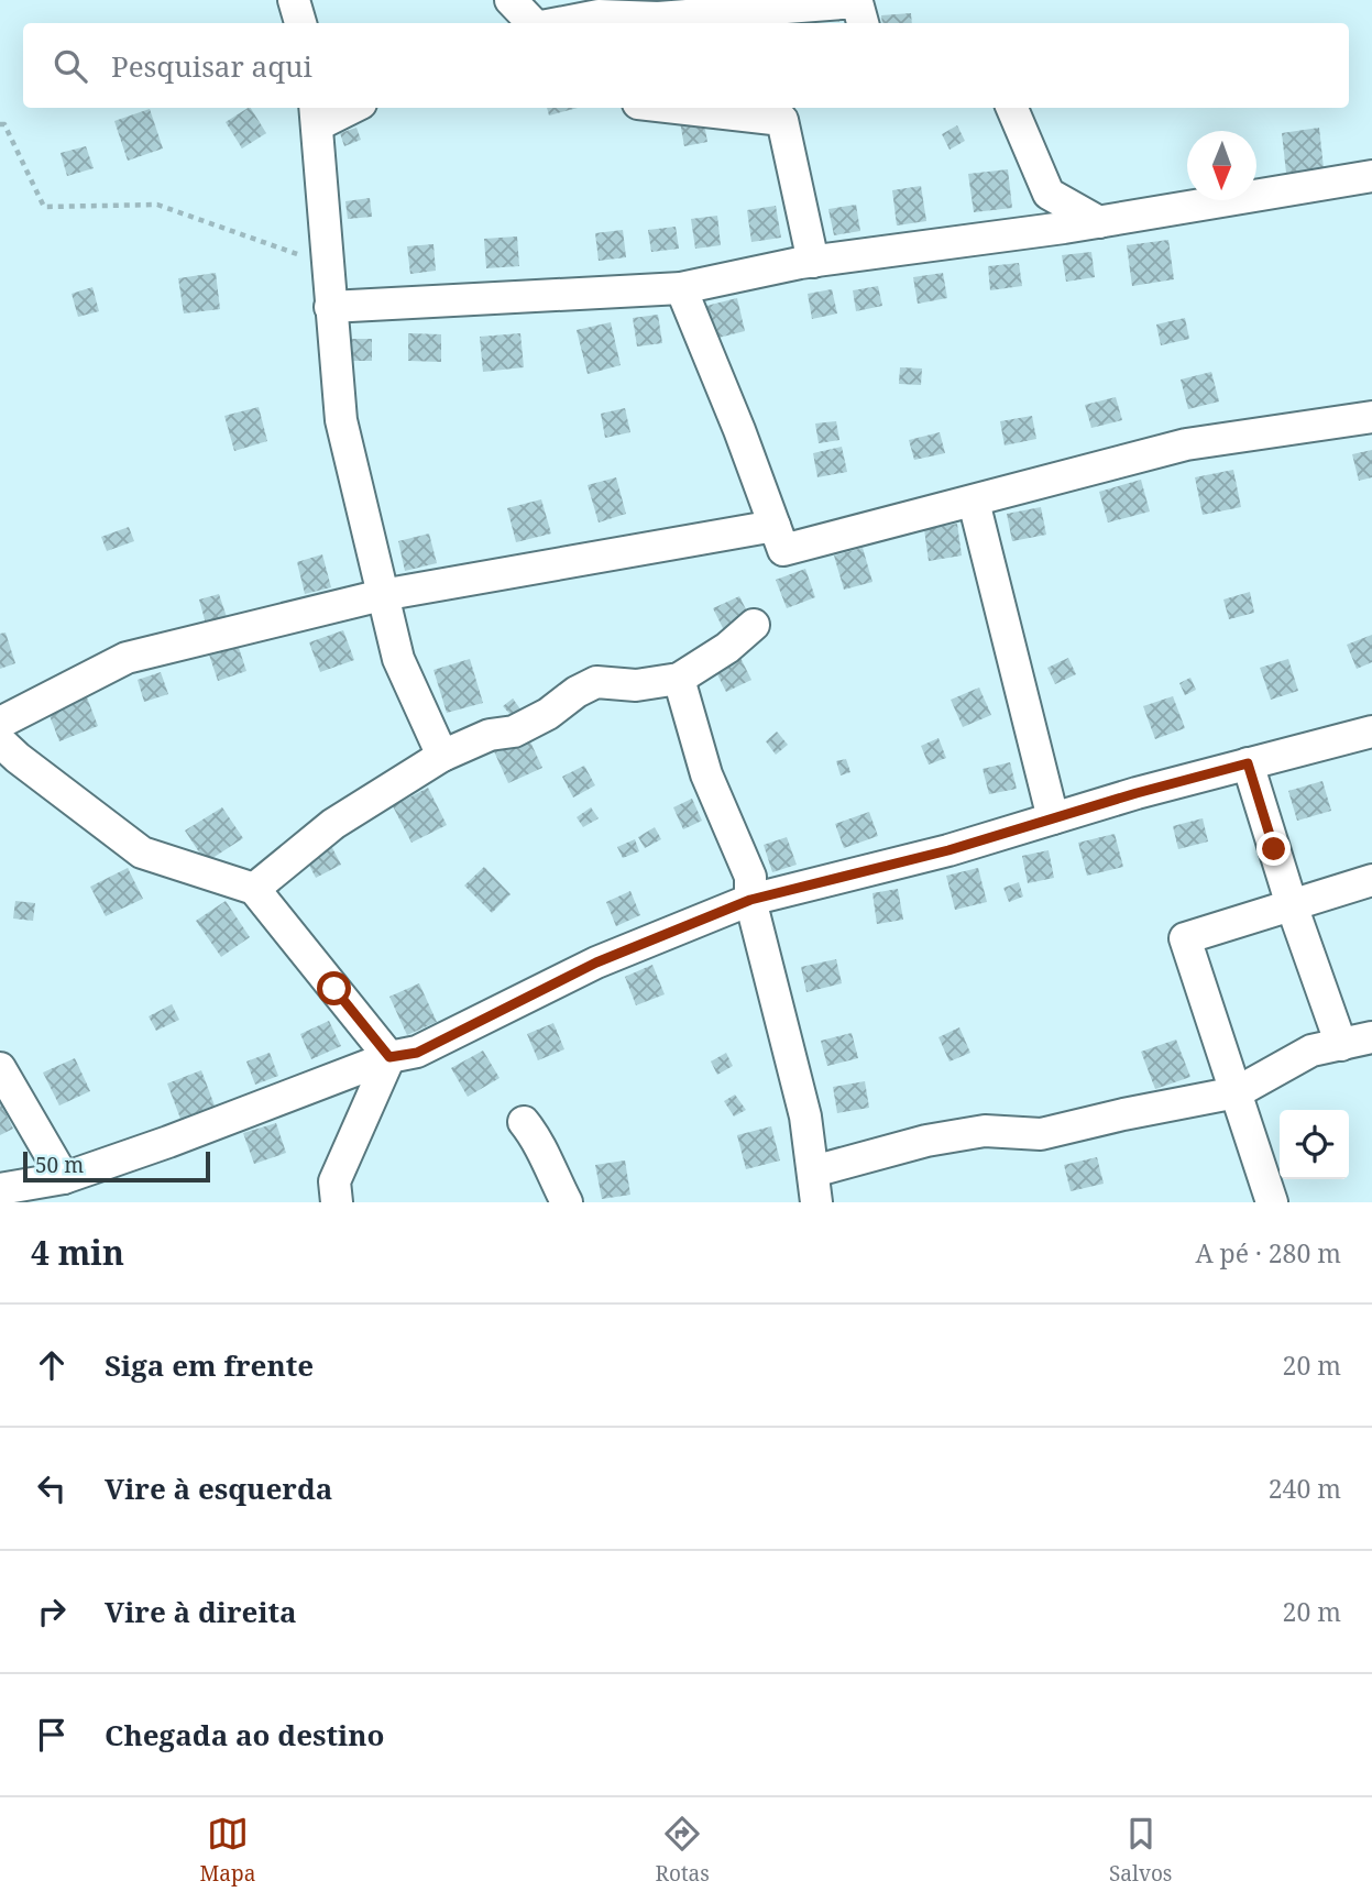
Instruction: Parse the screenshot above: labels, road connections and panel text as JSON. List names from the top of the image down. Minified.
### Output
{"scale_bar":"50 m","north":"bottom","page":{"search":"Pesquisar aqui","scale":"50 m","heading":["4 min","A pé · 280 m"],"list":[["Siga em frente","20 m"],["Vire à esquerda","240 m"],["Vire à direita","20 m"],"Chegada ao destino"],"nav":["Mapa","Rotas","Salvos"]}}
